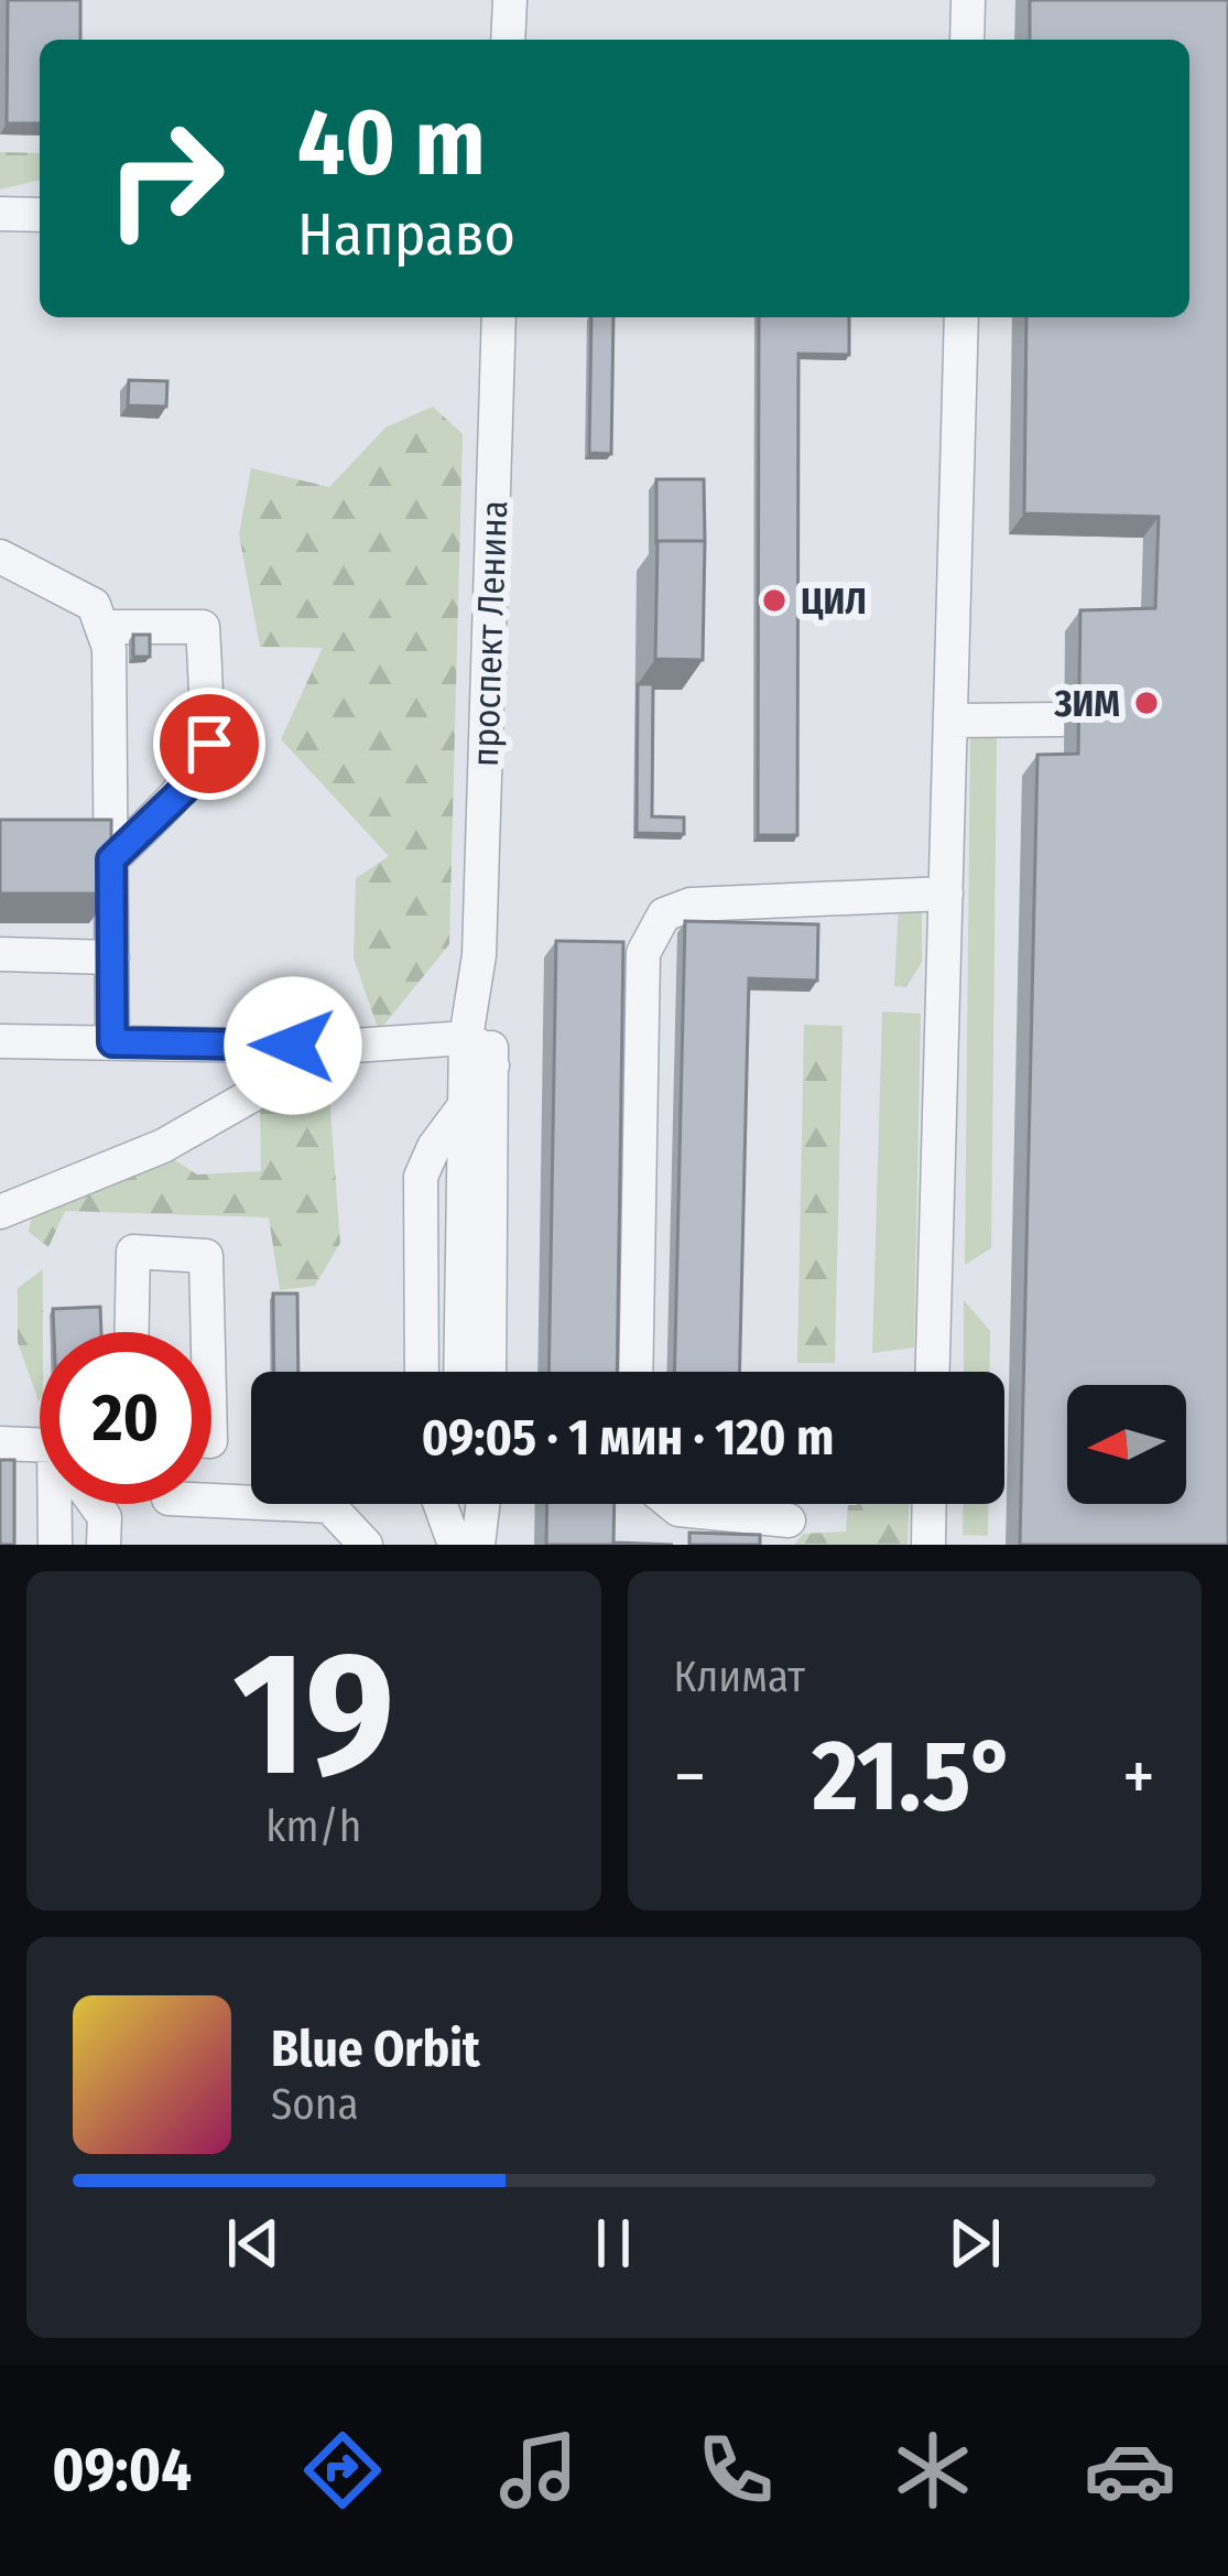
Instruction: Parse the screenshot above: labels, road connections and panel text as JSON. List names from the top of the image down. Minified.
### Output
{"streets":{"street":["проспект Ленина"]},"places":["ЦИЛ","ЗИМ"],"north":"left","page":{"turn":["40 m","Направо"],"limit":"20","trip":"09:05 · 1 мин · 120 m","tile":[["19","km/h"],"Климат"],"heat":["−","21.5°","+"],"song":["Blue Orbit","Sona"],"tabs":"09:04"}}
